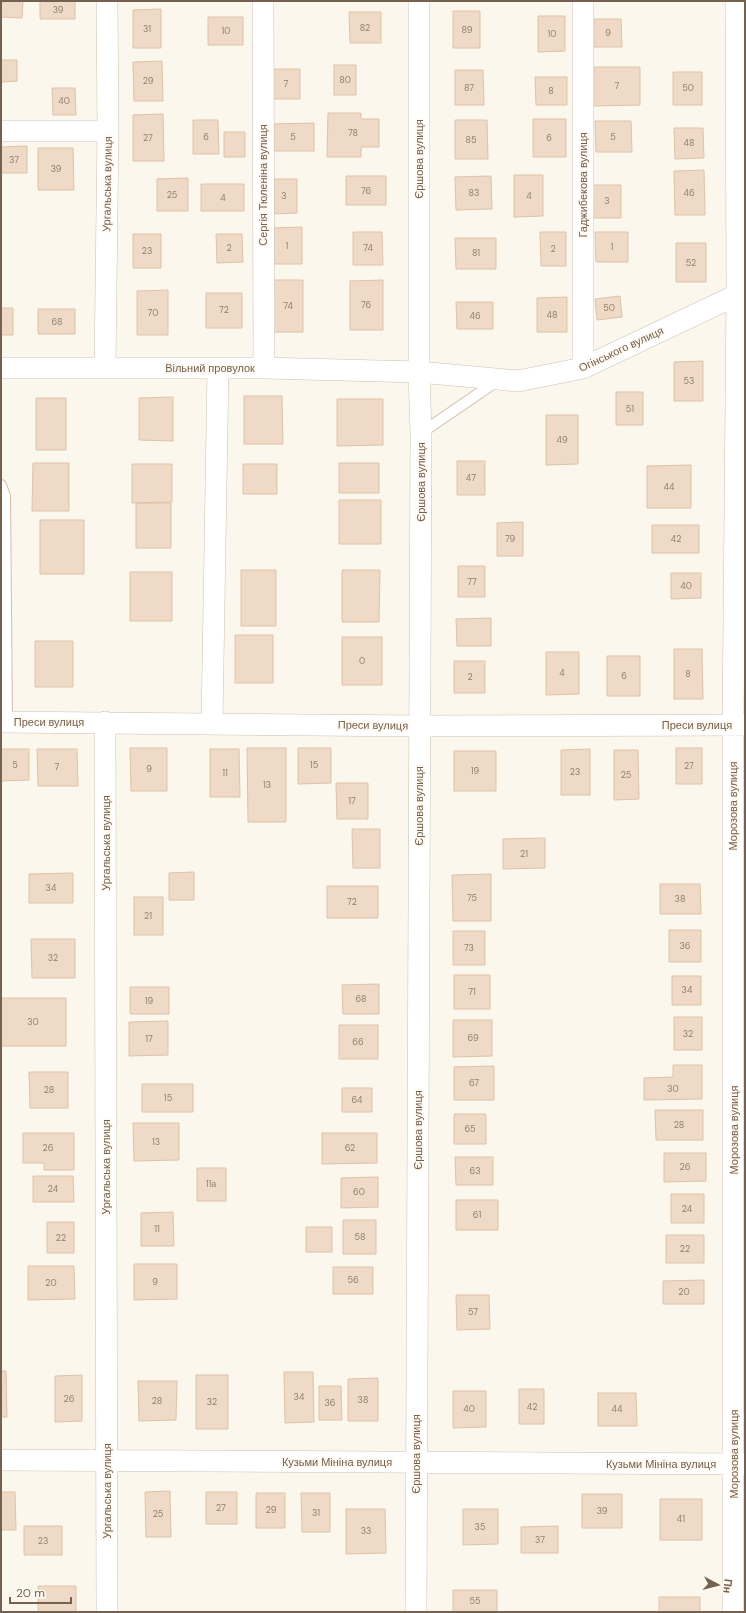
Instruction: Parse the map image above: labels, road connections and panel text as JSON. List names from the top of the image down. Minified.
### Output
{"streets":{"street":["Єршова вулиця","Ургальська вулиця","Сергія Тюленіна вулиця","Гаджибекова вулиця","Огінського вулиця","Вільний провулок","Преси вулиця","Морозова вулиця","Кузьми Мініна вулиця"]},"crossings":[["Єршова вулиця","Огінського вулиця"],["Єршова вулиця","Вільний провулок"],["Єршова вулиця","Преси вулиця"],["Єршова вулиця","Кузьми Мініна вулиця"],["Ургальська вулиця","Вільний провулок"],["Ургальська вулиця","Преси вулиця"],["Ургальська вулиця","Кузьми Мініна вулиця"],["Сергія Тюленіна вулиця","Вільний провулок"],["Гаджибекова вулиця","Огінського вулиця"],["Огінського вулиця","Вільний провулок"],["Огінського вулиця","Морозова вулиця"],["Преси вулиця","Морозова вулиця"],["Морозова вулиця","Кузьми Мініна вулиця"]],"house_numbers":["39","82","31","89","10","9","10","80","29","7","7","87","50","8","40","78","6","5","5","27","6","85","48","37","39","76","83","46","25","3","4","4","3","1","1","2","74","2","23","81","52","76","74","50","72","70","48","46","68","53","51","49","47","44","79","42","77","40","0","4","8","6","2","5","15","27","7","9","19","23","11","25","13","17","21","34","75","38","72","21","36","73","32","34","71","68","19","30","32","69","17","66","67","30","28","15","64","28","65","13","26","62","26","63","11а","24","60","24","61","11","58","22","22","56","9","20","20","57","34","26","38","28","32","36","42","40","44","27","29","39","31","25","41","35","33","37","23","55"],"scale_bar":"20 m","north":"right"}
